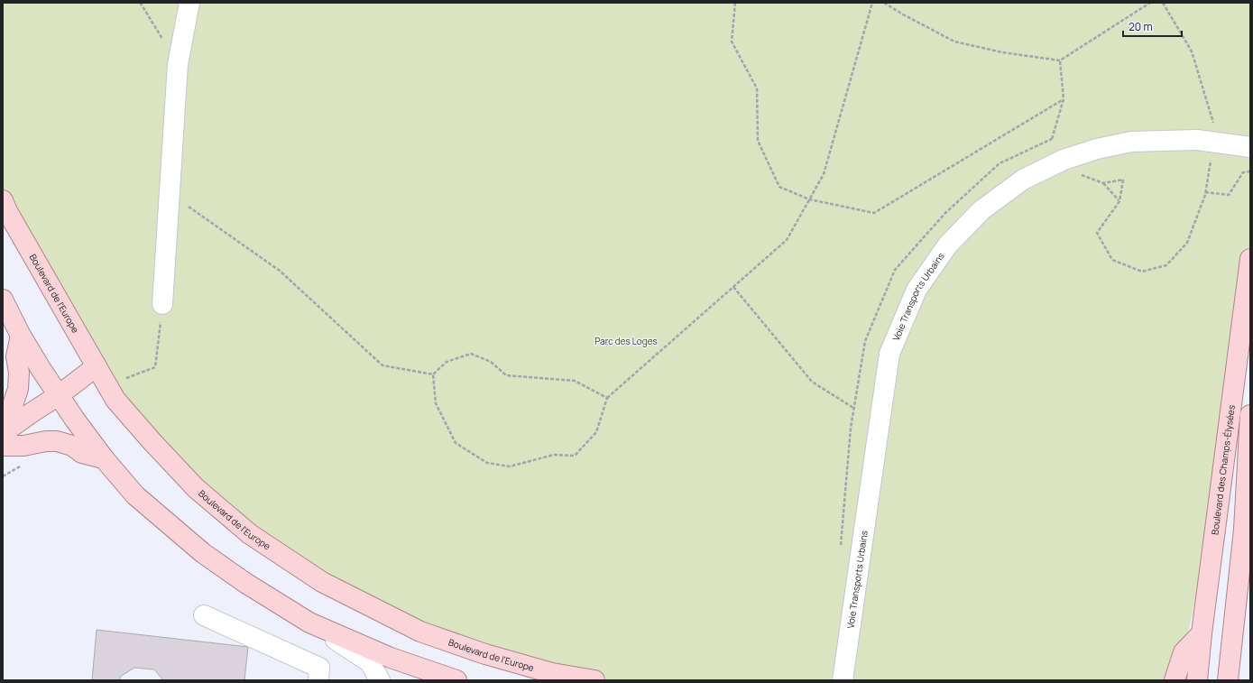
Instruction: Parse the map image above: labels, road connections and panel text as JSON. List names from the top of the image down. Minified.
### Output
{"streets":{"main road":["Boulevard de l'Europe","Boulevard des Champs-Élysées"],"street":["Voie Transports Urbains"]},"parks":["Parc des Loges"],"scale_bar":"20 m"}
